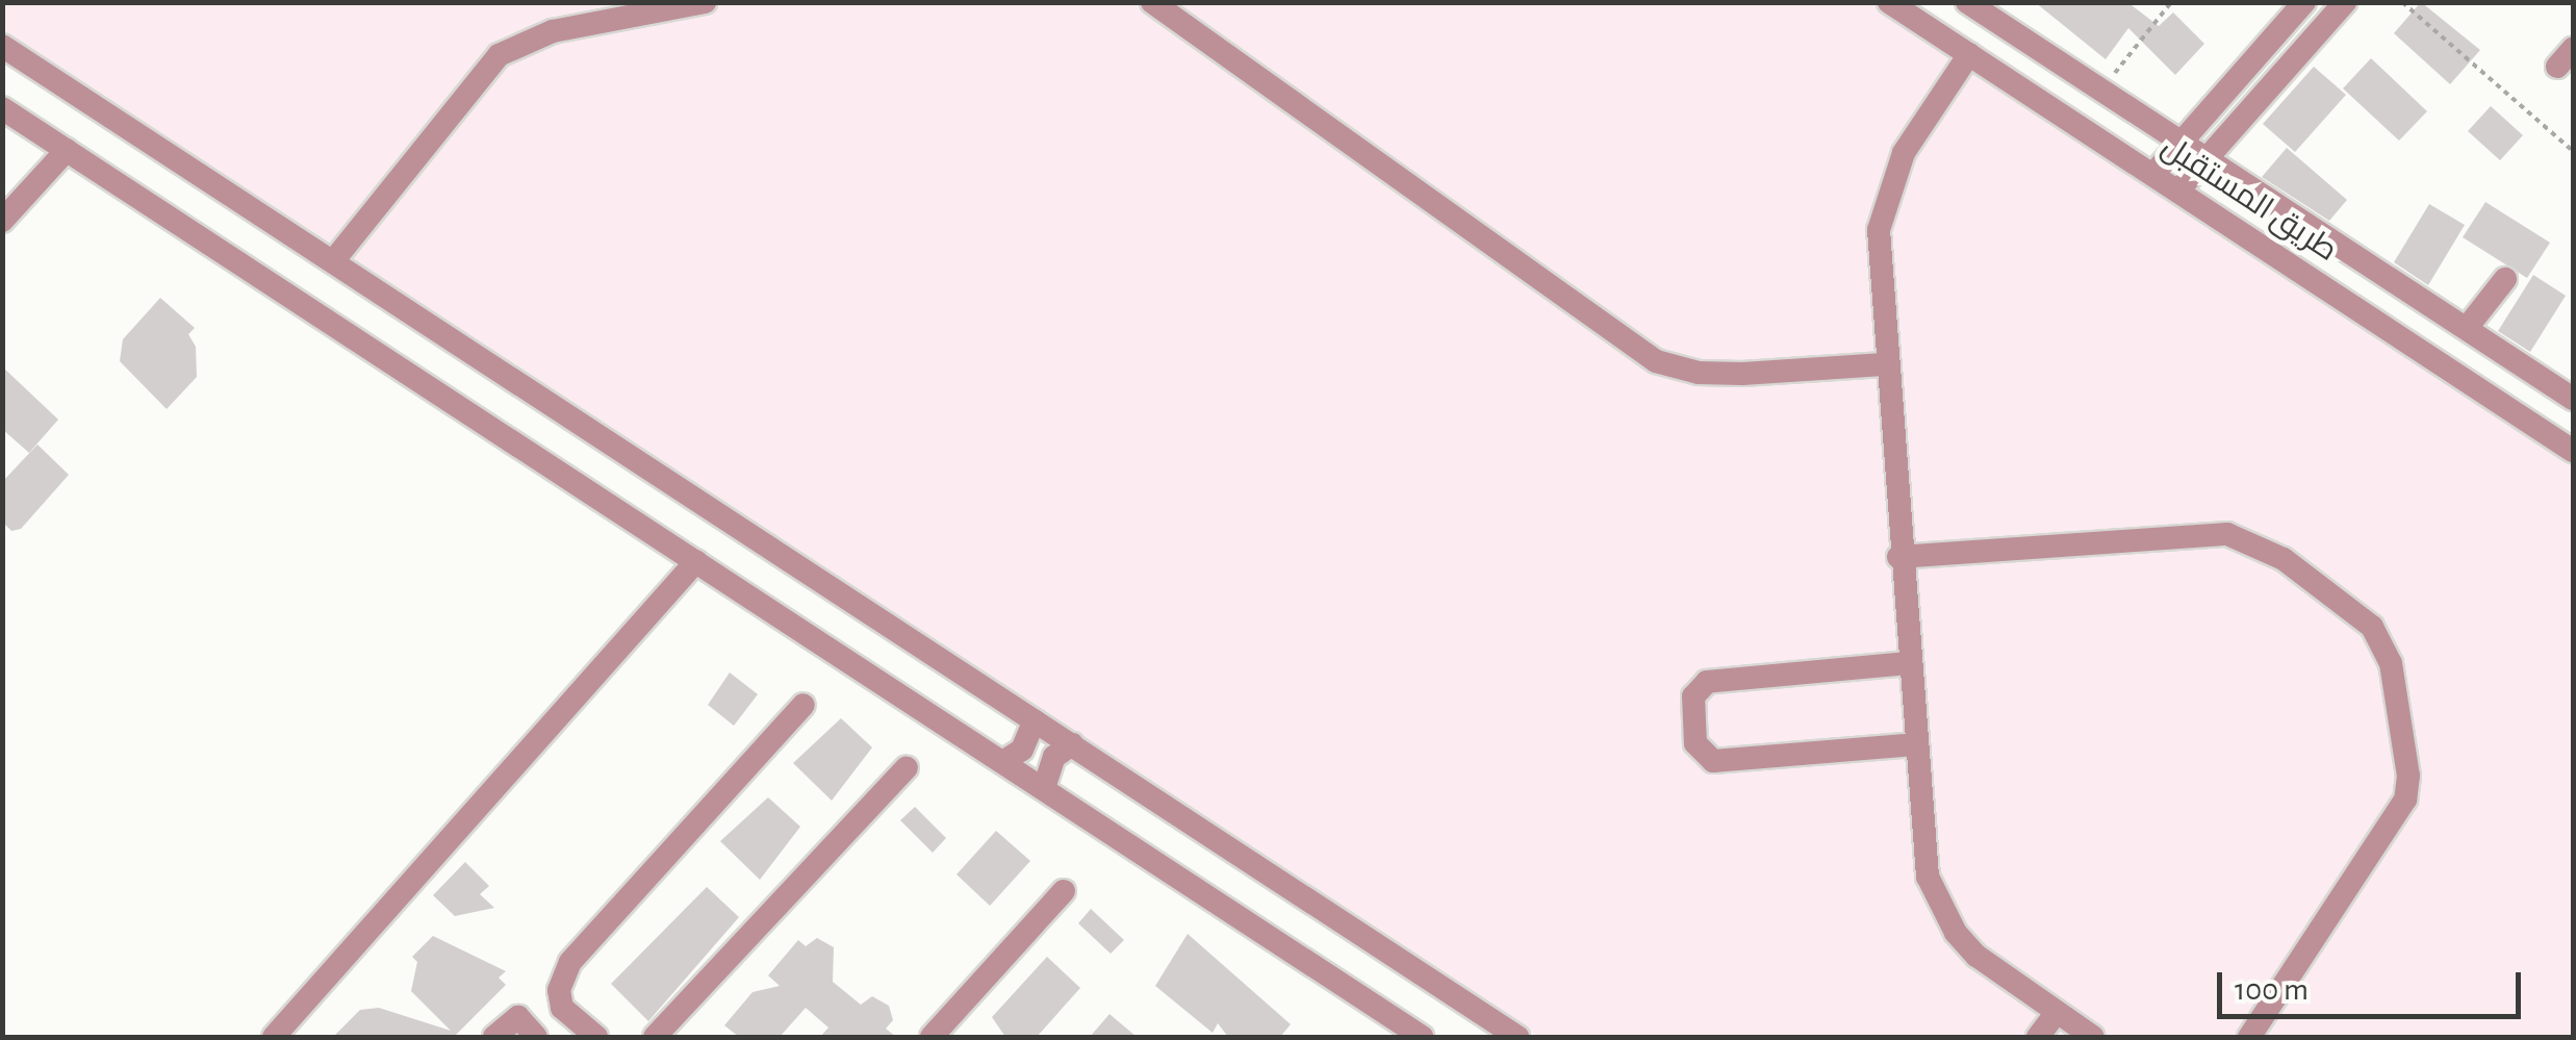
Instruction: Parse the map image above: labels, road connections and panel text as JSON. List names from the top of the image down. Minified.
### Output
{"streets":{"street":["طريق المستقبل"]},"scale_bar":"100 m"}
